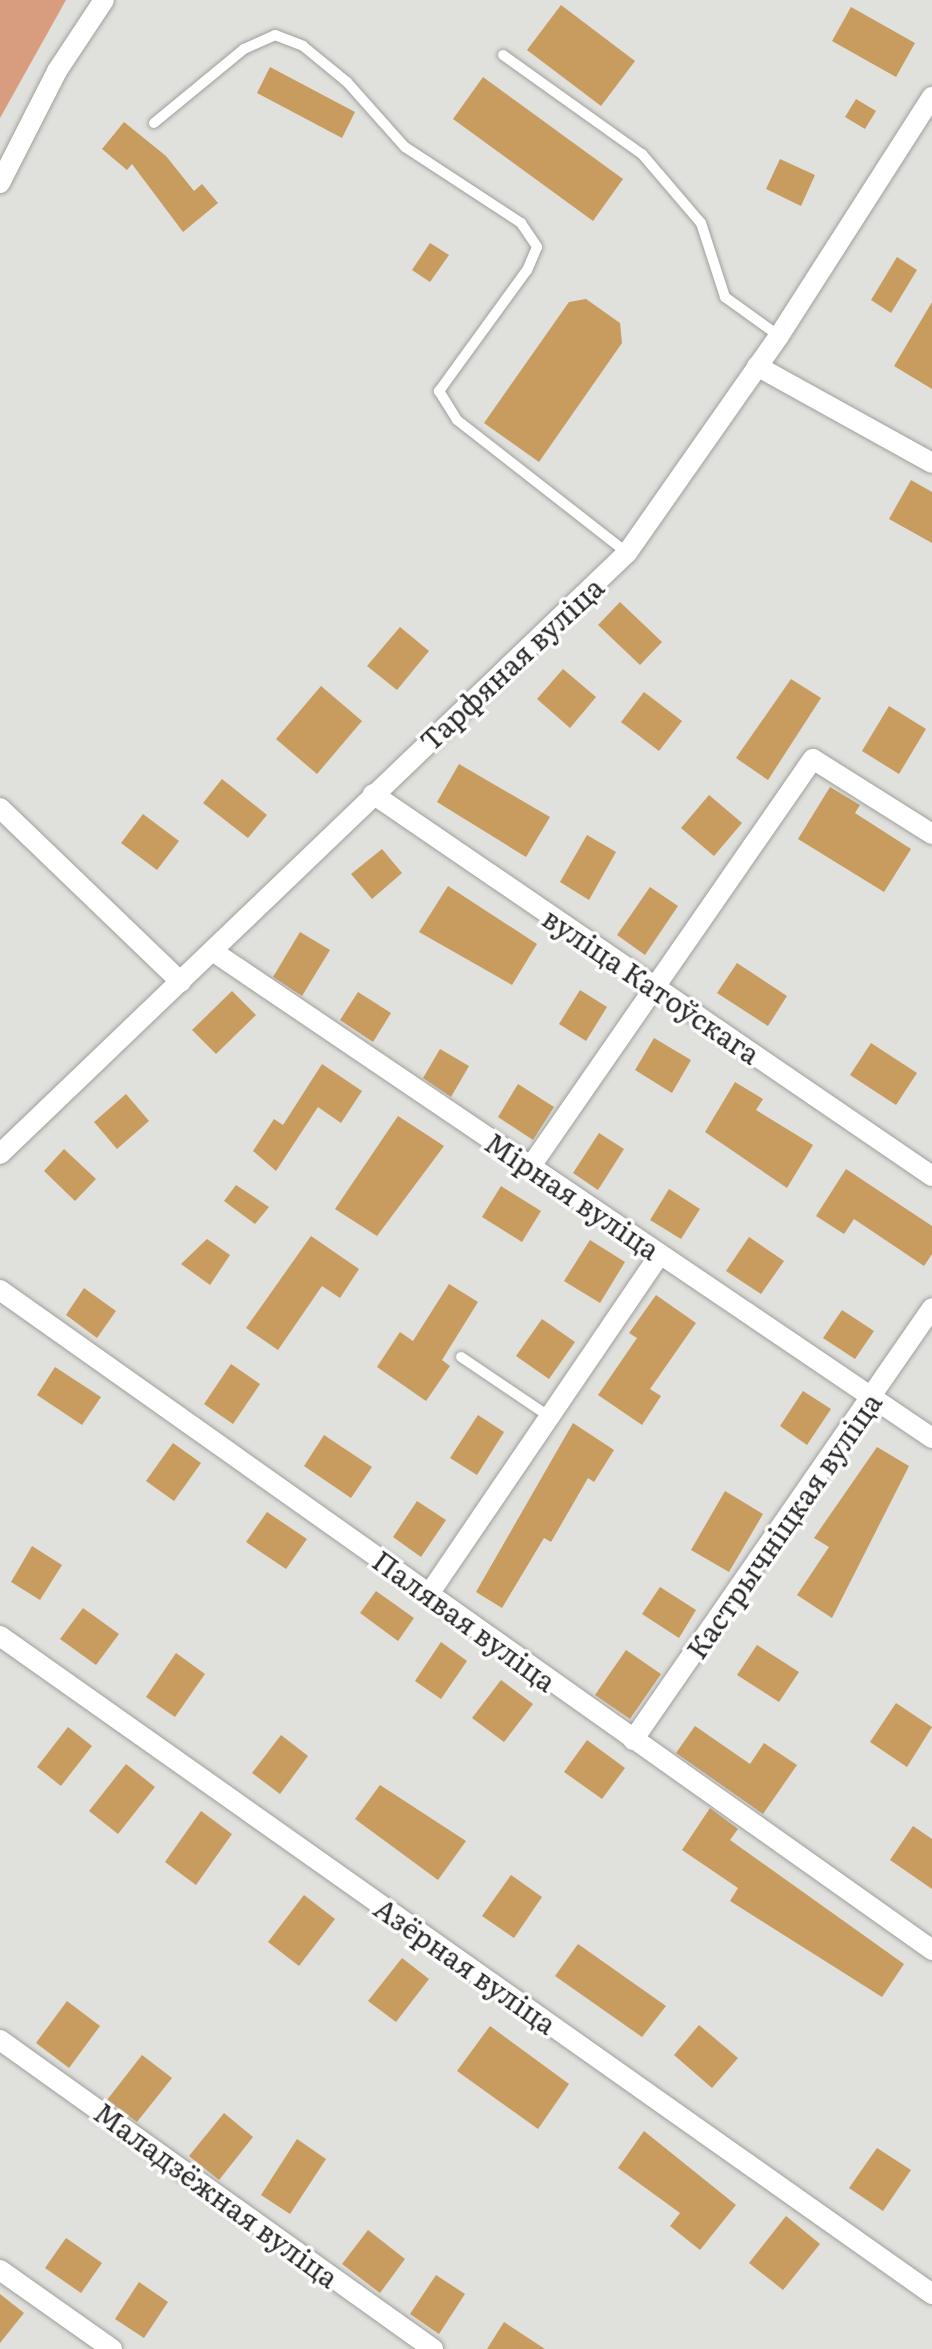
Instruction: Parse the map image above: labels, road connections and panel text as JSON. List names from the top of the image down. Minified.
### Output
{"streets":{"street":["Тарфяная вуліца","вуліца Катоўскага","Мірная вуліца","Кастрычніцкая вуліца","Палявая вуліца","Азёрная вуліца","Маладзёжная вуліца"]},"crossings":[["Тарфяная вуліца","вуліца Катоўскага"],["Тарфяная вуліца","Мірная вуліца"],["Мірная вуліца","Кастрычніцкая вуліца"],["Кастрычніцкая вуліца","Палявая вуліца"]]}
